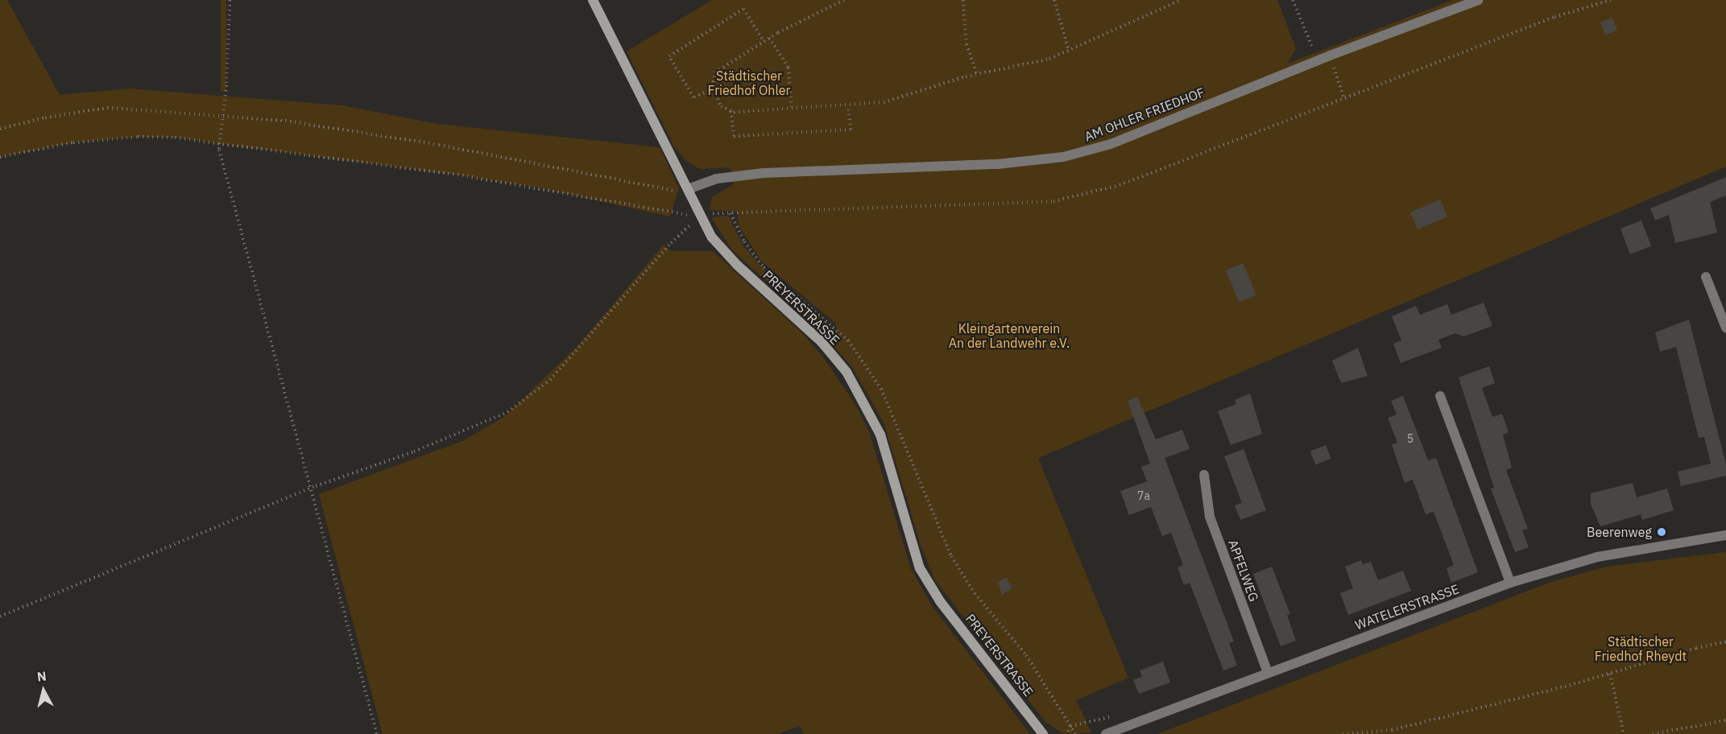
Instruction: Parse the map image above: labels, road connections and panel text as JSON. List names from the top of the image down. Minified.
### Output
{"streets":{"main road":["PREYERSTRASSE"],"street":["AM OHLER FRIEDHOF","APFELWEG","WATELERSTRASSE"]},"crossings":[["AM OHLER FRIEDHOF","PREYERSTRASSE"],["APFELWEG","WATELERSTRASSE"]],"parks":["Städtischer Friedhof Ohler","Kleingartenverein An der Landwehr e.V.","Städtischer Friedhof Rheydt"],"places":["Beerenweg"],"house_numbers":["5","7a"],"north":"top"}
